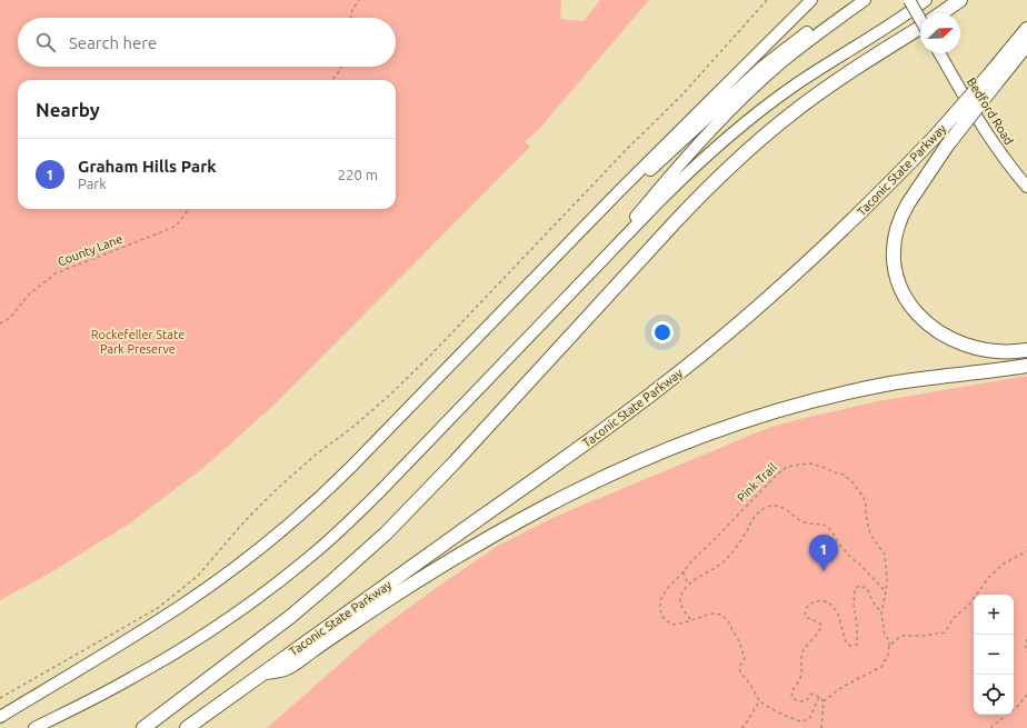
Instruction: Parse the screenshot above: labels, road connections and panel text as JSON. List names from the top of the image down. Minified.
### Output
{"streets":{"highway":["Taconic State Parkway"],"main road":["Bedford Road"],"path":["County Lane","Pink Trail"]},"parks":["Rockefeller State Park Preserve"],"north":"top right","page":{"search":"Search here","heading":"Nearby","list":[{"mark":"1","name":"Graham Hills Park","note":"Park","value":"220 m"}],"pins":"1","map_buttons":["+","−"]}}
